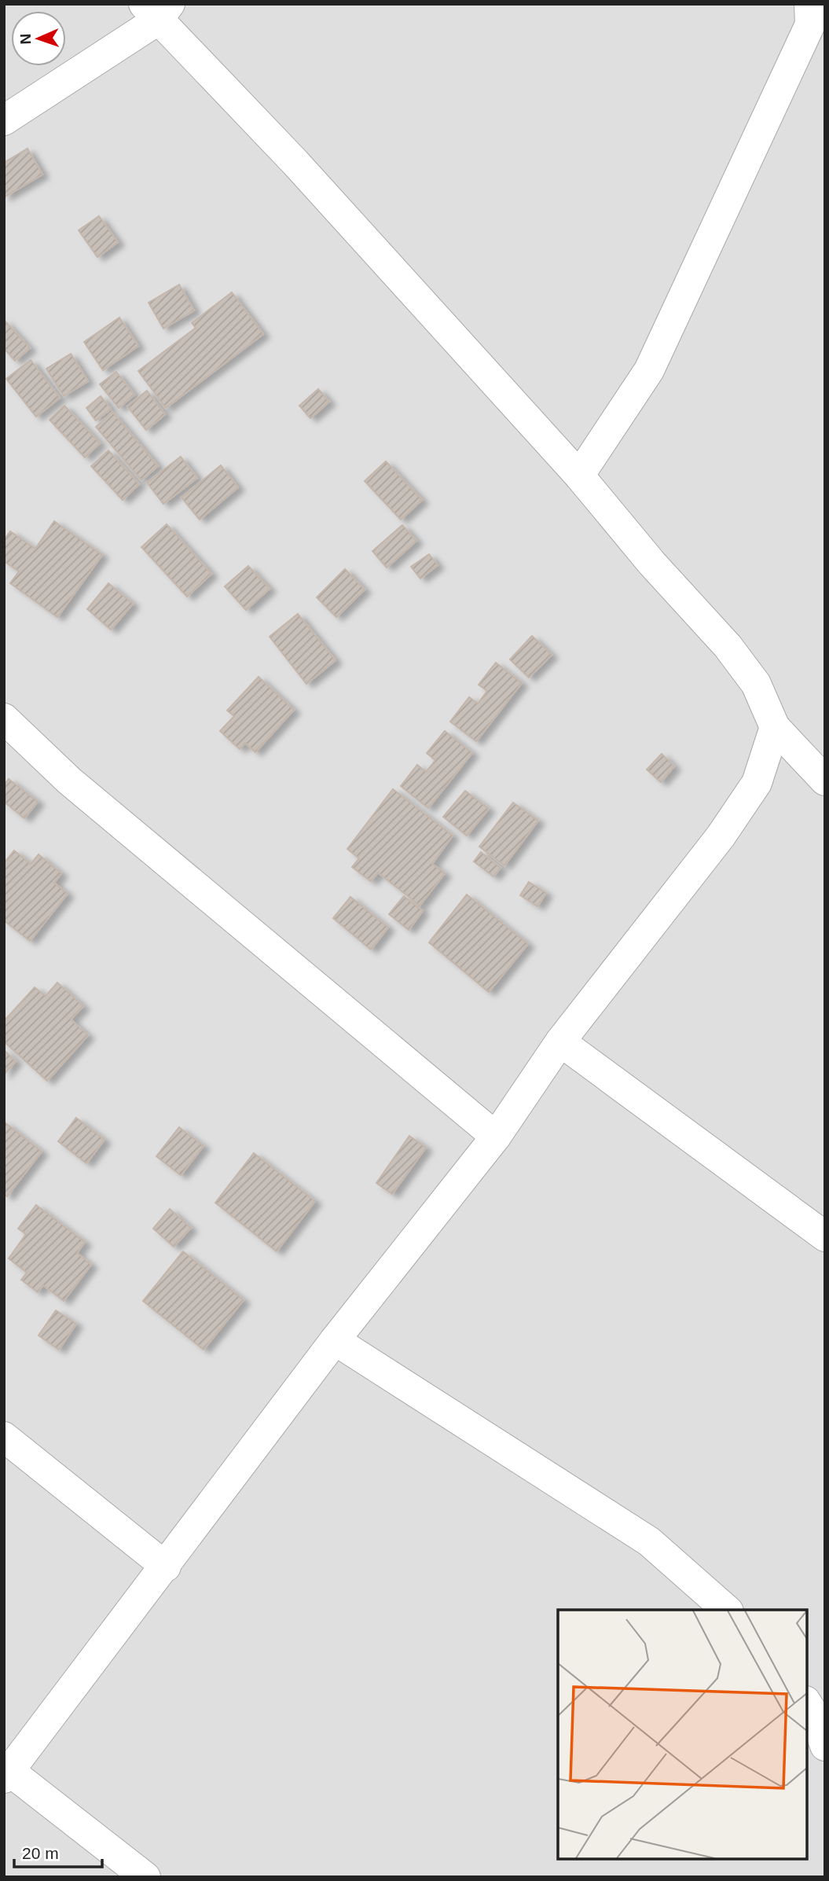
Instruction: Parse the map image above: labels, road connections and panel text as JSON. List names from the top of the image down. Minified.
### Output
{"scale_bar":"20 m","north":"left"}
